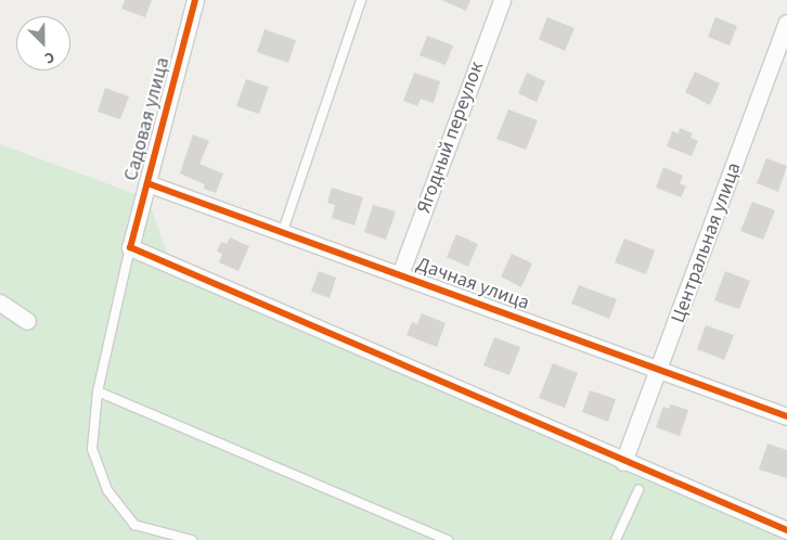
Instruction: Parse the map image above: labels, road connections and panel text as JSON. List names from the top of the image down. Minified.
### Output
{"streets":{"street":["Садовая улица","Ягодный переулок","Центральная улица","Дачная улица"]},"crossings":[["Садовая улица","Дачная улица"],["Ягодный переулок","Дачная улица"],["Центральная улица","Дачная улица"]],"north":"bottom right"}
